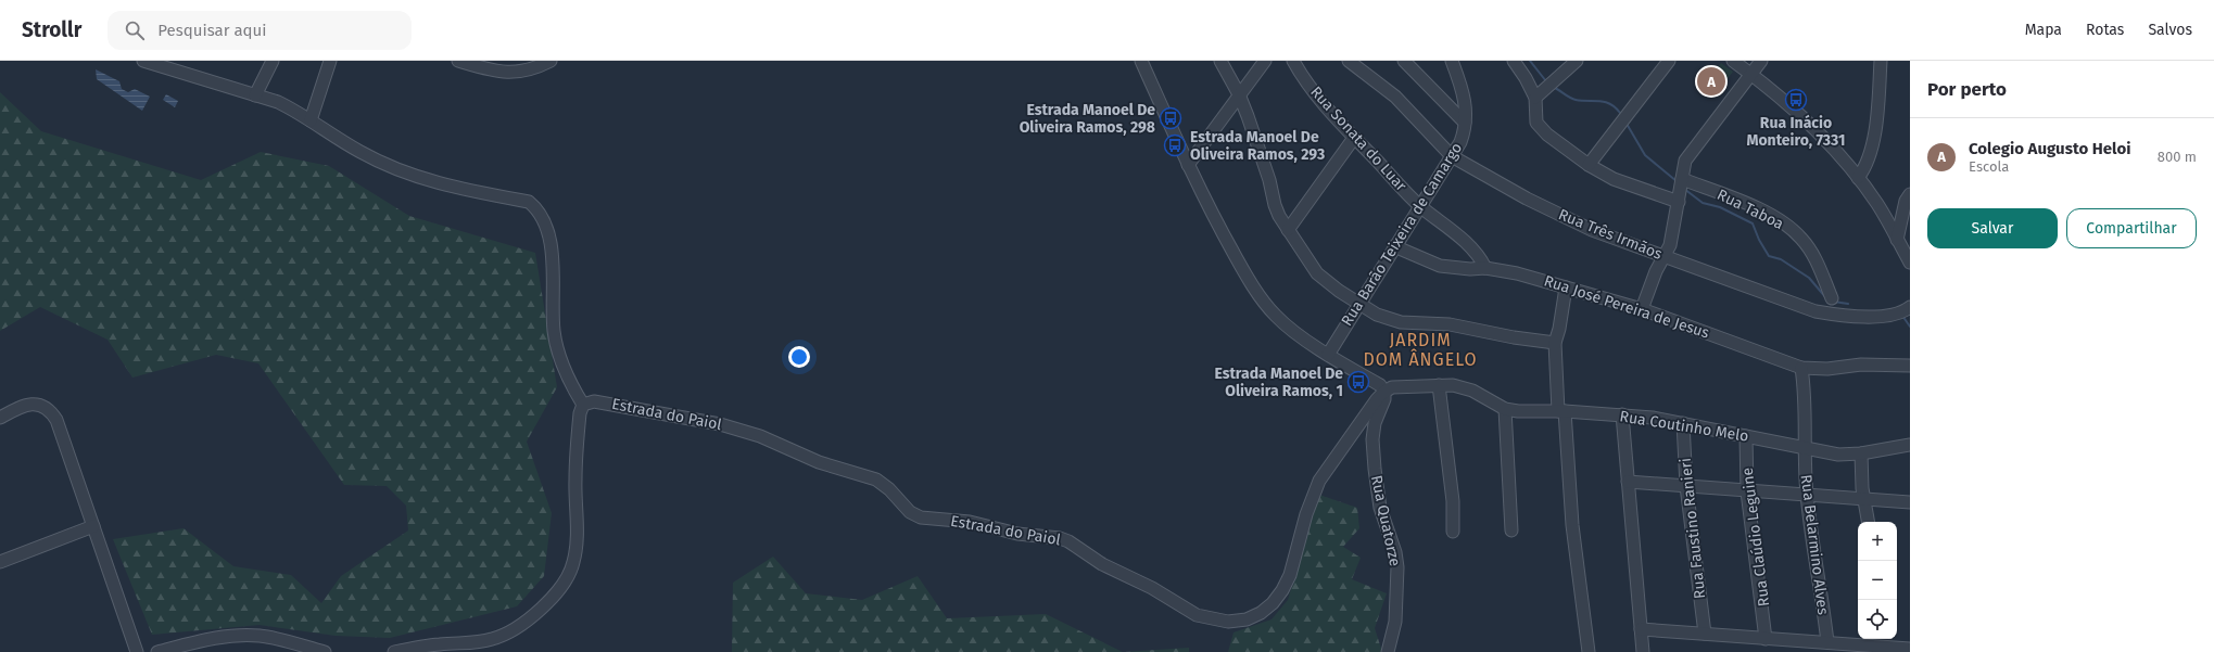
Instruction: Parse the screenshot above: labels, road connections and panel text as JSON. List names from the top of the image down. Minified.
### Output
{"streets":{"street":["Rua Sonata do Luar","Rua Taboa","Rua Barão Teixeira de Camargo","Rua Três Irmãos","Rua José Pereira de Jesus","Estrada do Paiol","Rua Coutinho Melo","Rua Quatorze","Rua Faustino Ranieri","Rua Claúdio Leguine","Rua Belarmino Alves"]},"crossings":[["Rua Sonata do Luar","Rua Barão Teixeira de Camargo"],["Rua Sonata do Luar","Rua José Pereira de Jesus"],["Rua Barão Teixeira de Camargo","Rua Três Irmãos"],["Rua Barão Teixeira de Camargo","Rua José Pereira de Jesus"],["Rua José Pereira de Jesus","Rua Belarmino Alves"],["Estrada do Paiol","Rua Coutinho Melo"],["Estrada do Paiol","Rua Quatorze"],["Rua Coutinho Melo","Rua Quatorze"],["Rua Coutinho Melo","Rua Faustino Ranieri"],["Rua Coutinho Melo","Rua Claúdio Leguine"],["Rua Coutinho Melo","Rua Belarmino Alves"]],"districts":["JARDIM DOM ÂNGELO"],"places":{"bus stop":["Rua Inácio Monteiro, 7331","Estrada Manoel De Oliveira Ramos, 298","Estrada Manoel De Oliveira Ramos, 293","Estrada Manoel De Oliveira Ramos, 1"]},"page":{"header":"Strollr","search":"Pesquisar aqui","nav":["Mapa","Rotas","Salvos"],"heading":"Por perto","pins":"A","list":[{"mark":"A","name":"Colegio Augusto Heloi","note":"Escola","value":"800 m"}],"buttons":["Salvar","Compartilhar"],"map_buttons":["+","−"]}}
